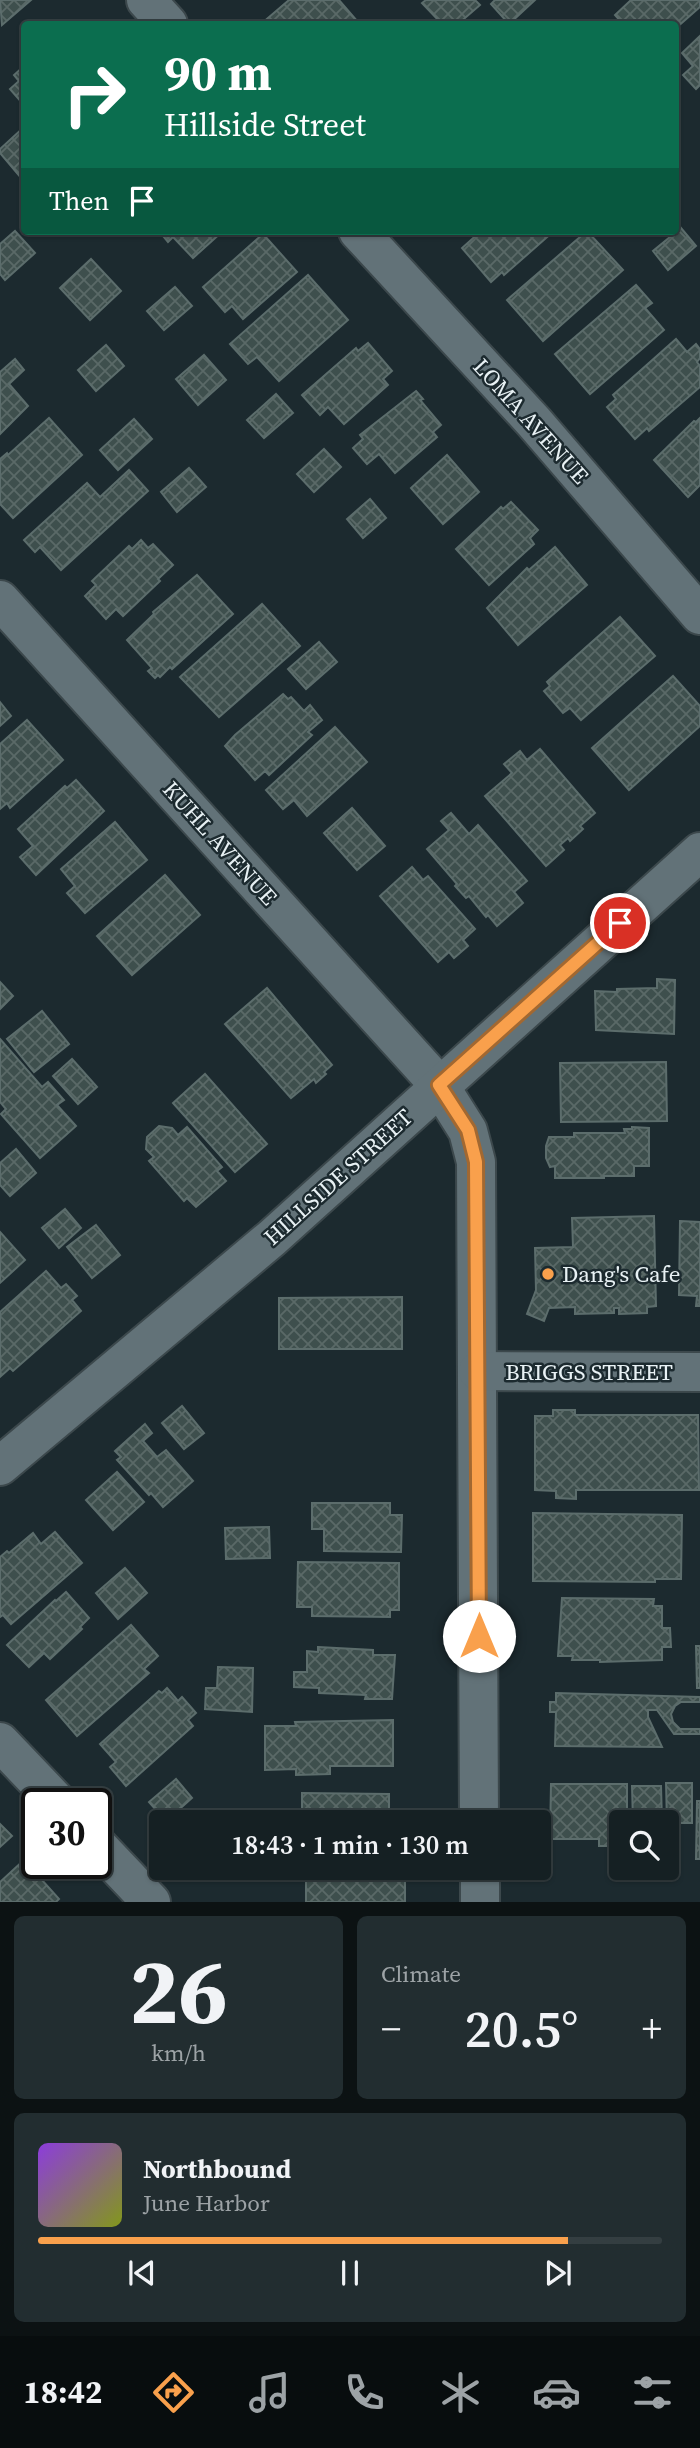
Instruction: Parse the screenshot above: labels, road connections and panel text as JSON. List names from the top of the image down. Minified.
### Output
{"streets":{"street":["LOMA AVENUE","KUHL AVENUE","HILLSIDE STREET","BRIGGS STREET"]},"crossings":[["KUHL AVENUE","HILLSIDE STREET"],["KUHL AVENUE","BRIGGS STREET"]],"places":["Dang's Cafe"],"page":{"turn":["90 m","Hillside Street"],"then":"Then","limit":"30","trip":"18:43 · 1 min · 130 m","tile":[["26","km/h"],"Climate"],"heat":["−","20.5°","+"],"song":["Northbound","June Harbor"],"tabs":"18:42"}}
